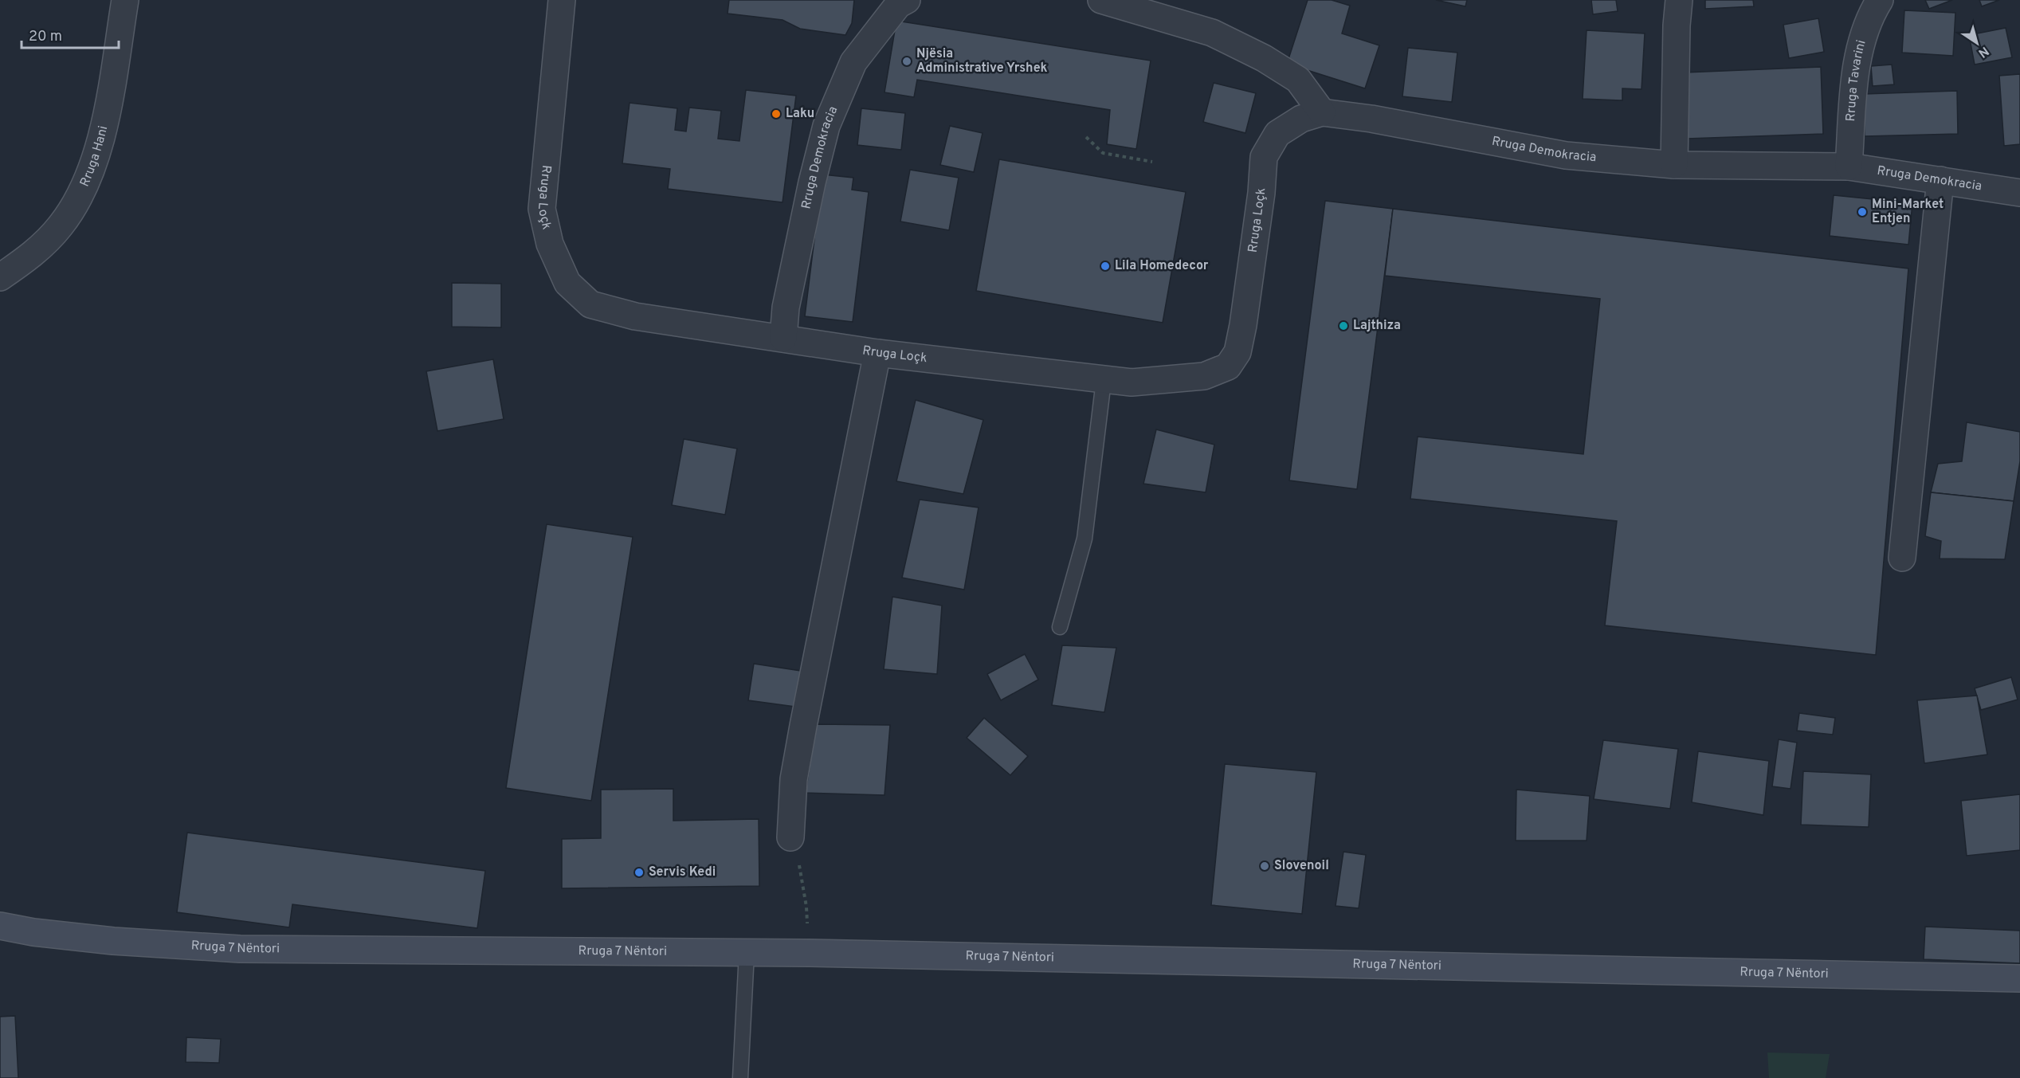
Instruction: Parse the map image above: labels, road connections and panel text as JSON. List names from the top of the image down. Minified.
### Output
{"streets":{"main road":["Rruga 7 Nëntori"],"street":["Rruga Tavarini","Rruga Demokracia","Rruga Hani","Rruga Loçk"]},"crossings":[["Rruga Tavarini","Rruga Demokracia"],["Rruga Demokracia","Rruga Loçk"]],"places":["Njësia Administrative Yrshek","Laku","Mini-Market Entjen","Lila Homedecor","Lajthiza","Slovenoil","Servis Kedi"],"scale_bar":"20 m","north":"bottom right"}
